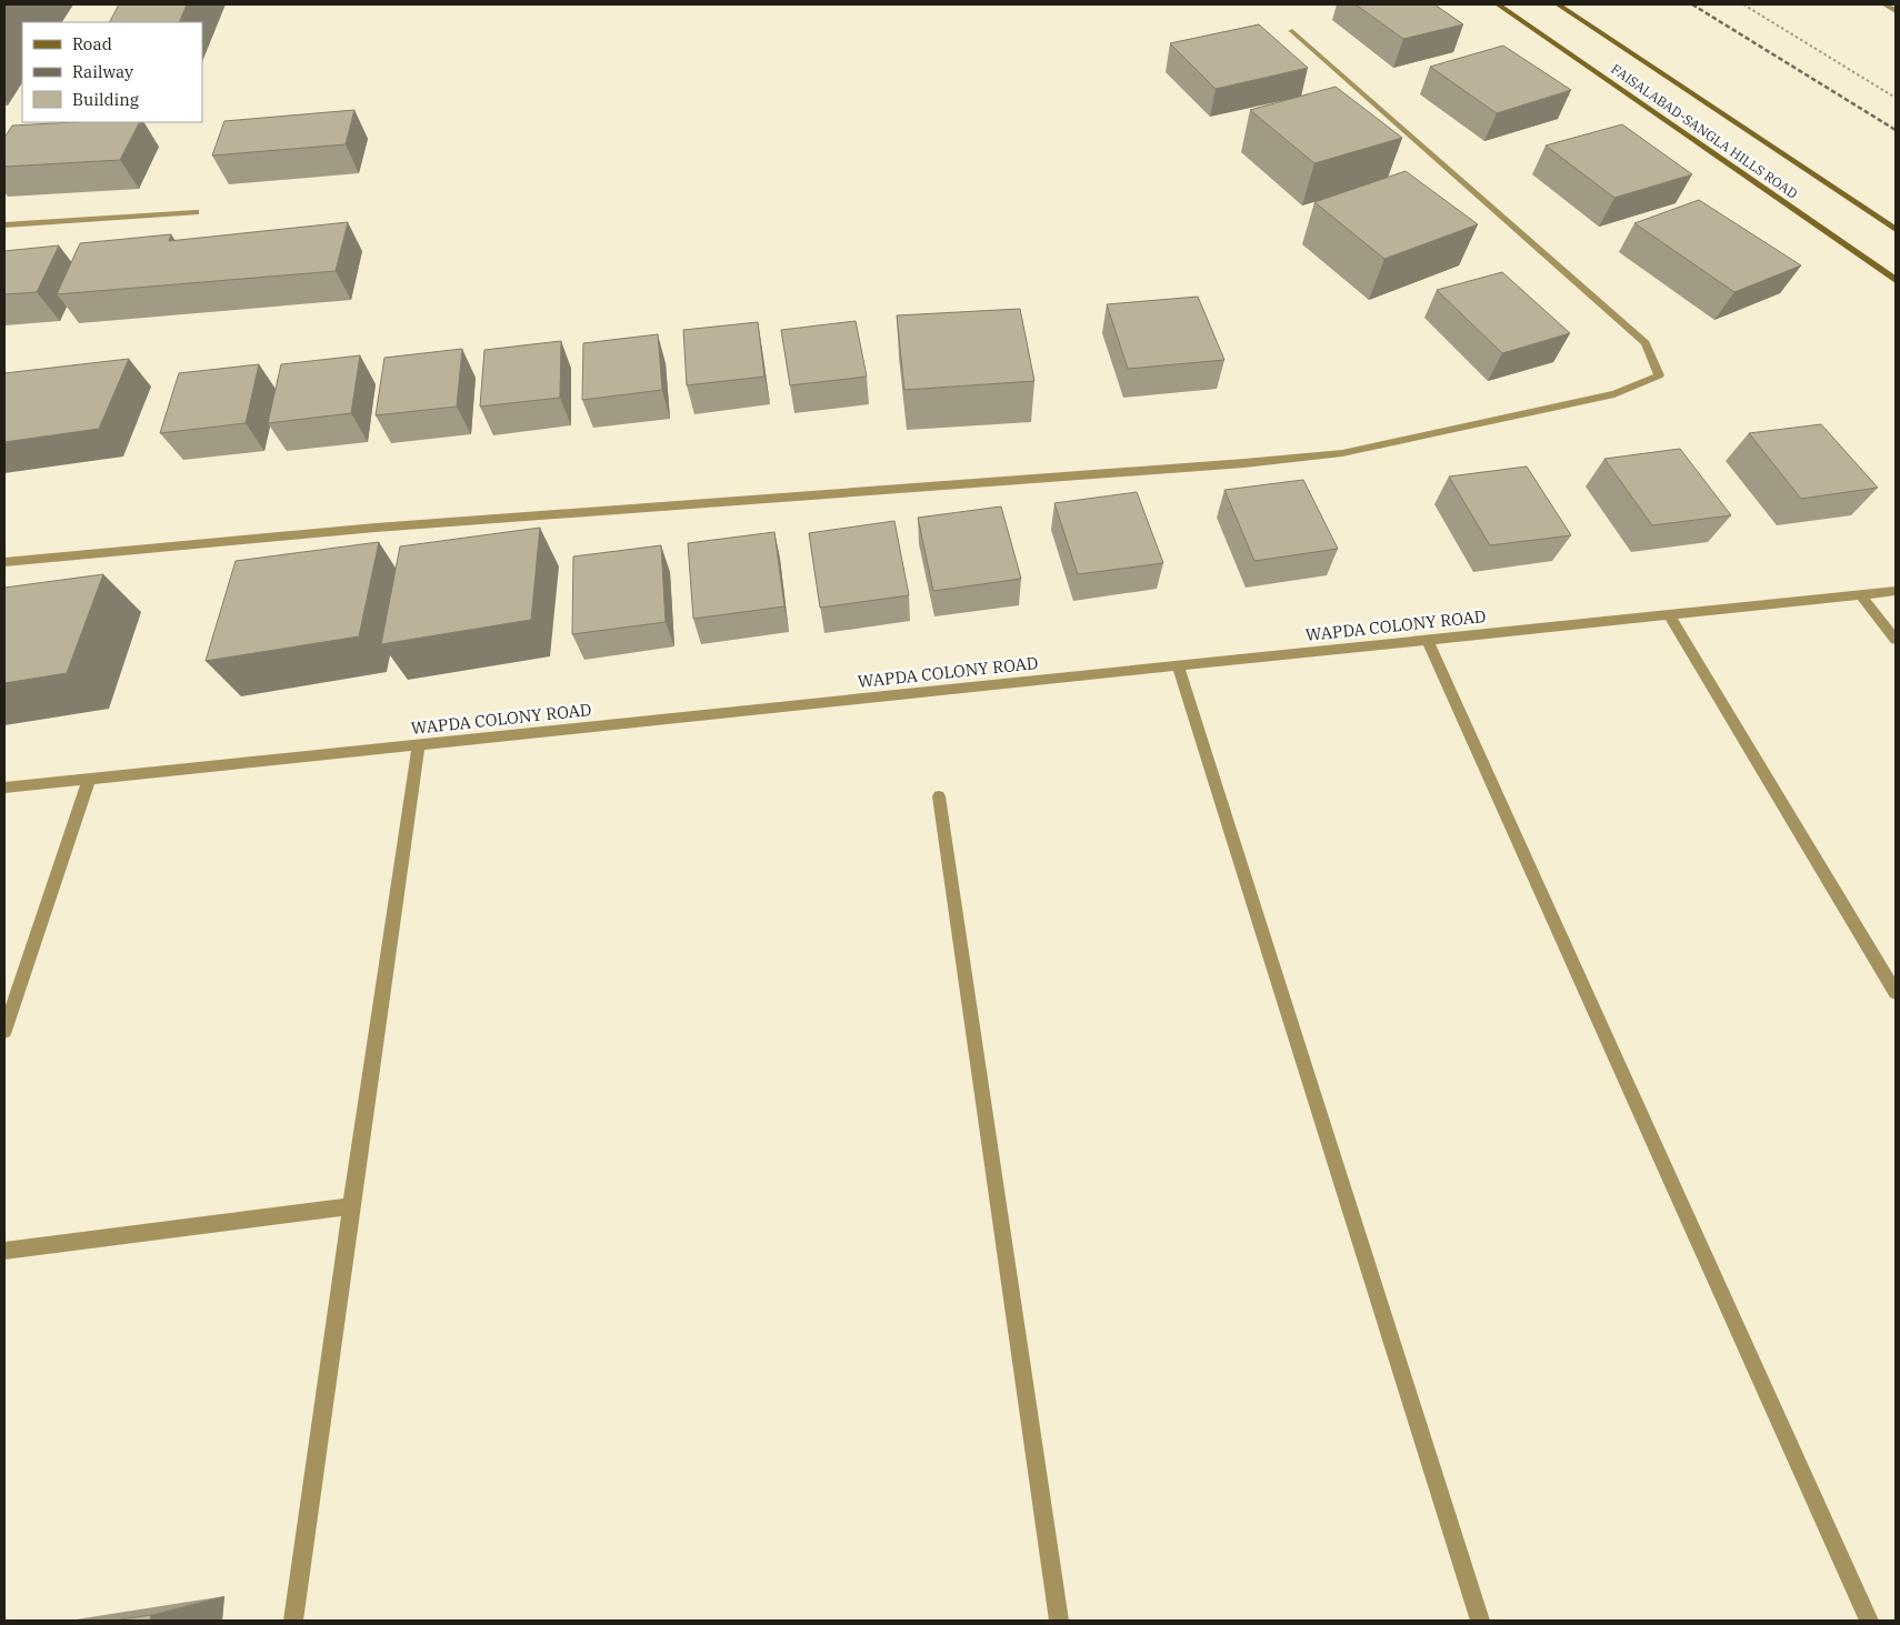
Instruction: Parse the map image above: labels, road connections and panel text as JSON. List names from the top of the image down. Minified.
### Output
{"streets":{"main road":["FAISALABAD-SANGLA HILLS ROAD"],"street":["WAPDA COLONY ROAD"]},"legend":["Road","Railway","Building"]}
